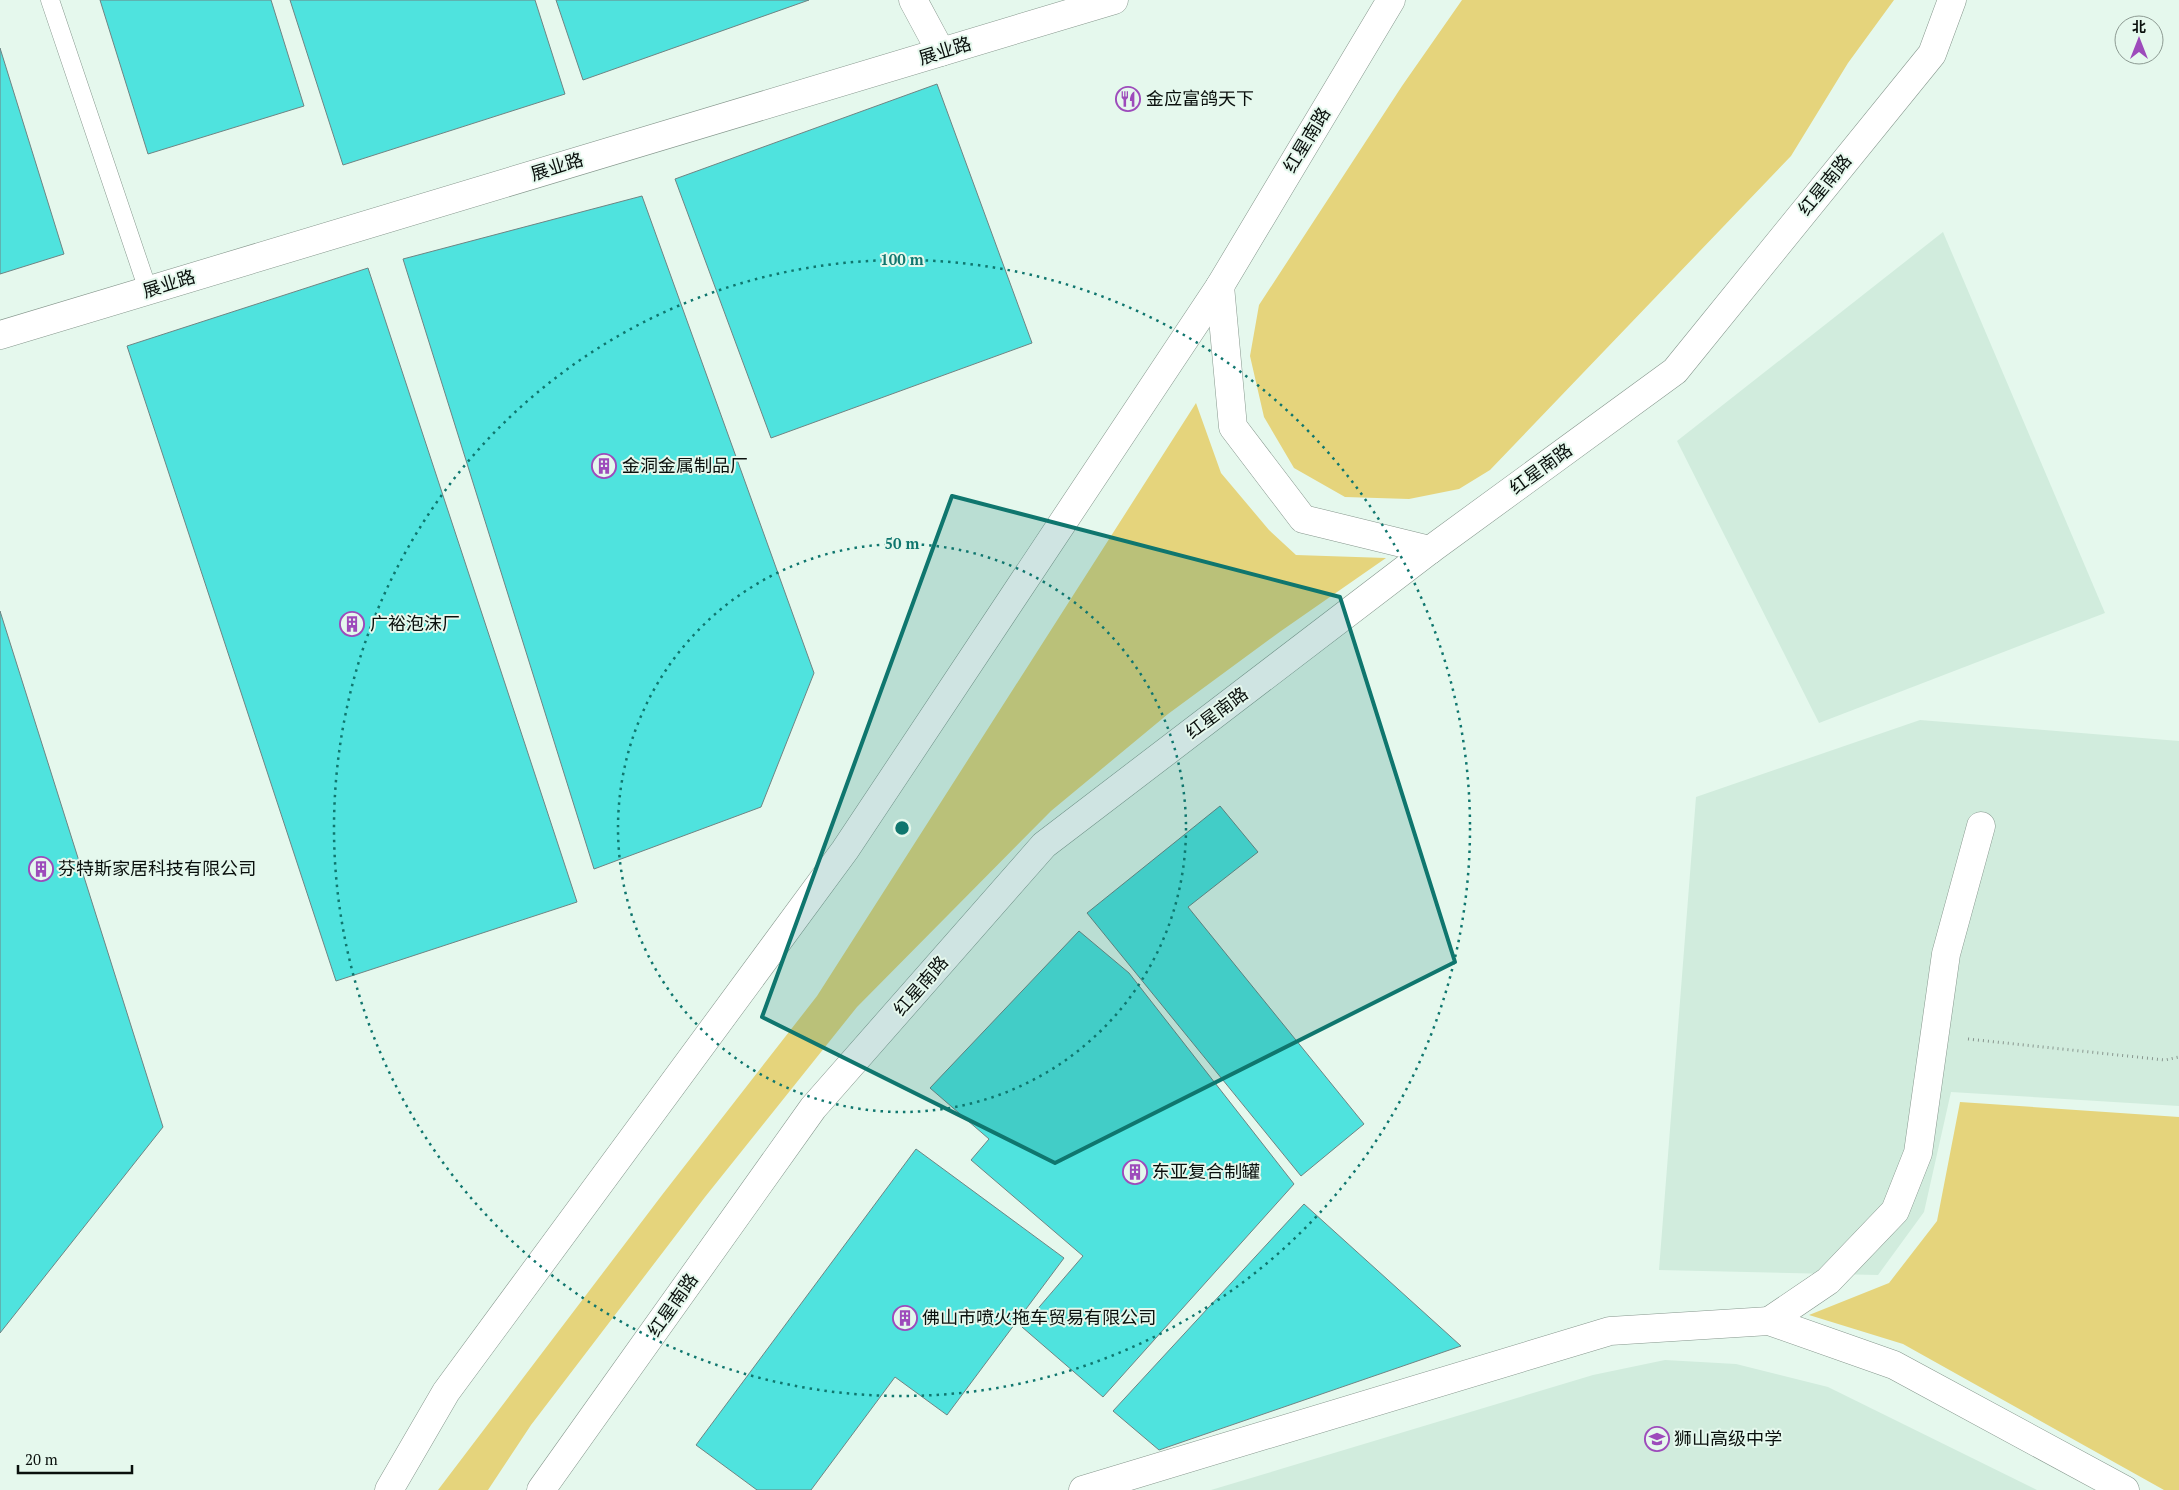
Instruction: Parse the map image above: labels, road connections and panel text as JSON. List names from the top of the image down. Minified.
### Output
{"streets":{"main road":["展业路","红星南路"]},"places":{"restaurant":["金应富鸽天下"],"building":["金洞金属制品厂","广裕泡沫厂","芬特斯家居科技有限公司","东亚复合制罐","佛山市喷火拖车贸易有限公司"],"school or university":["狮山高级中学"]},"scale_bar":"20 m","north":"top","rings":["100 m","50 m"]}
